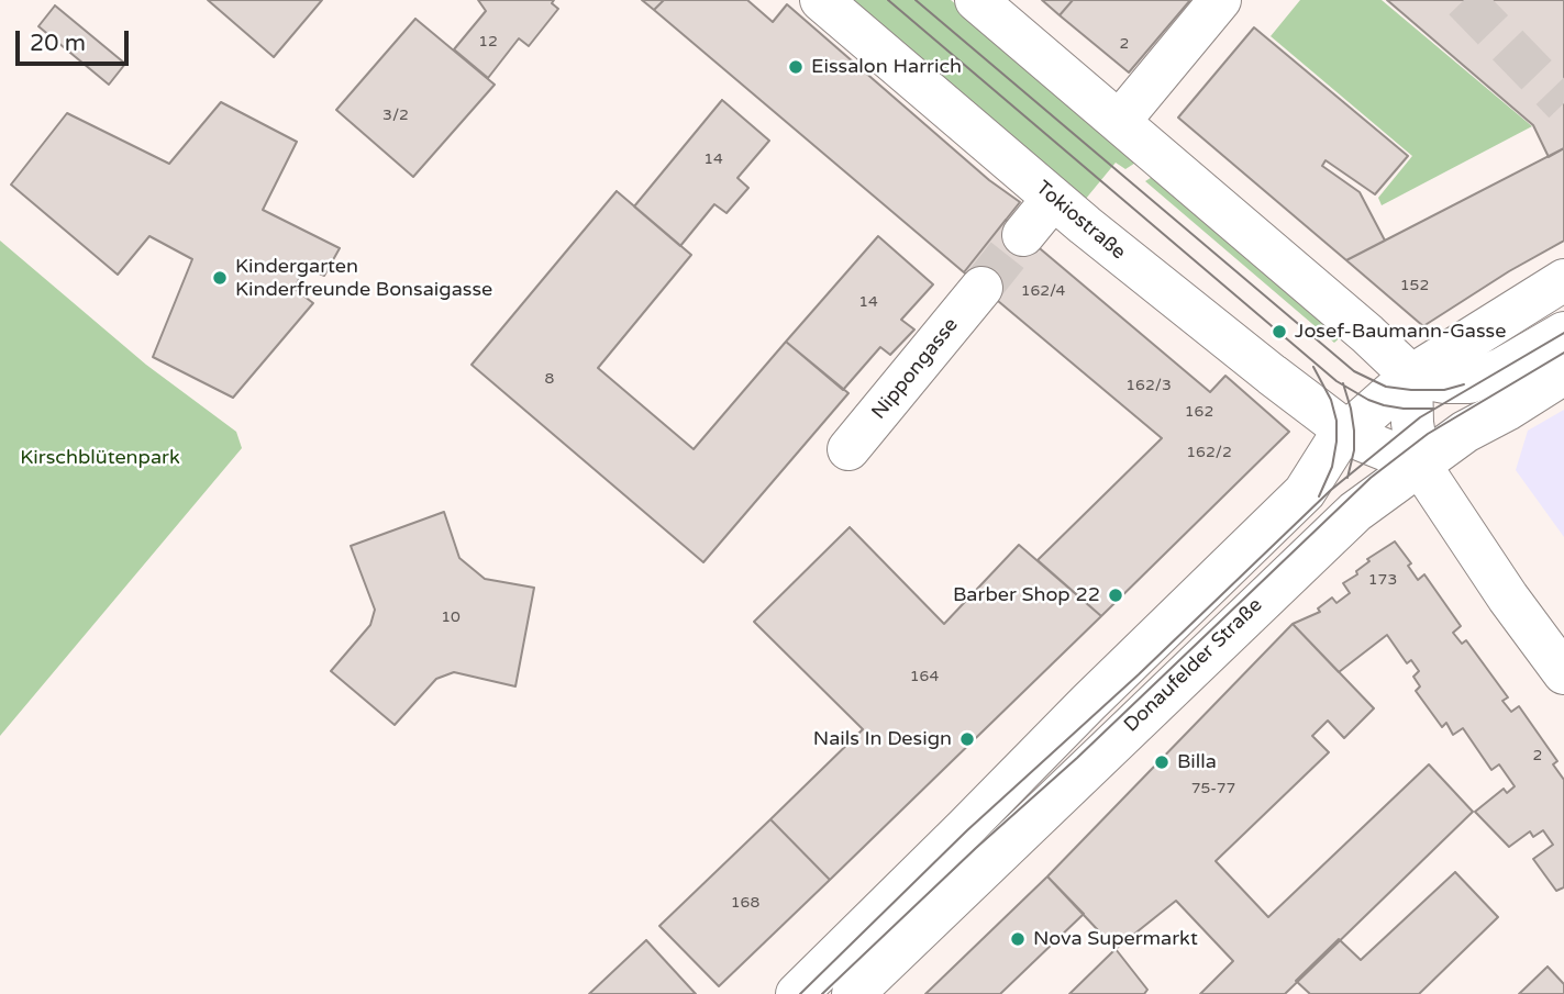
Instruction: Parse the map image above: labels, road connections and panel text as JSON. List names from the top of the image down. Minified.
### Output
{"streets":{"street":["Tokiostraße","Nippongasse","Donaufelder Straße"]},"parks":["Kirschblütenpark"],"places":["Eissalon Harrich","Kindergarten Kinderfreunde Bonsaigasse","Josef-Baumann-Gasse","Barber Shop 22","Nails In Design","Billa","Nova Supermarkt"],"house_numbers":["12","2","3/2","14","152","162/4","14","8","162/3","162","162/2","173","10","164","2","75-77","168"],"scale_bar":"20 m"}
